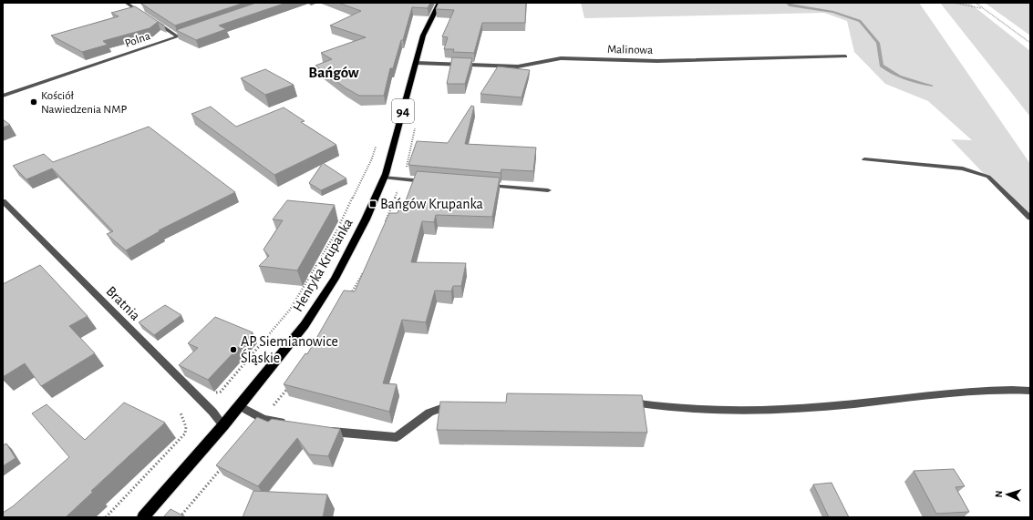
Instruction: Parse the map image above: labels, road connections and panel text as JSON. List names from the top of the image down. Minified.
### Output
{"streets":{"main road":["94","Henryka Krupanka"],"street":["Polna","Malinowa","Bratnia"]},"crossings":[["Malinowa","Henryka Krupanka"],["Henryka Krupanka","Bratnia"]],"districts":["Bańgów"],"places":{"other":["Kościół Nawiedzenia NMP","AP Siemianowice Śląskie"],"transit":["Bańgów Krupanka"]},"north":"left"}
